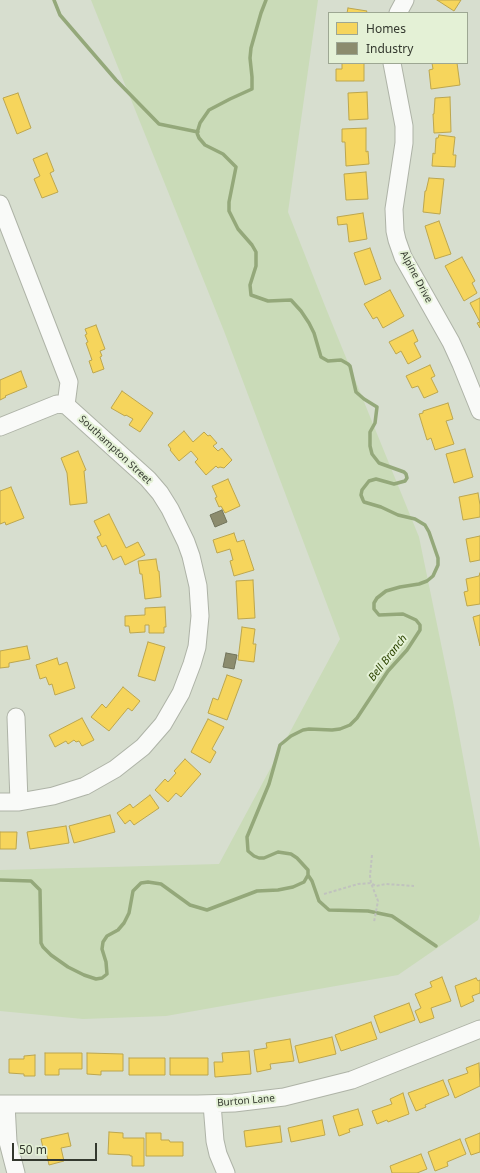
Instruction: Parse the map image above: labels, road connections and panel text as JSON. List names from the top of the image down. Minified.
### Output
{"streets":{"street":["Alpine Drive","Southampton Street","Burton Lane"]},"water":["Bell Branch"],"legend":["Homes","Industry"],"scale_bar":"50 m"}
